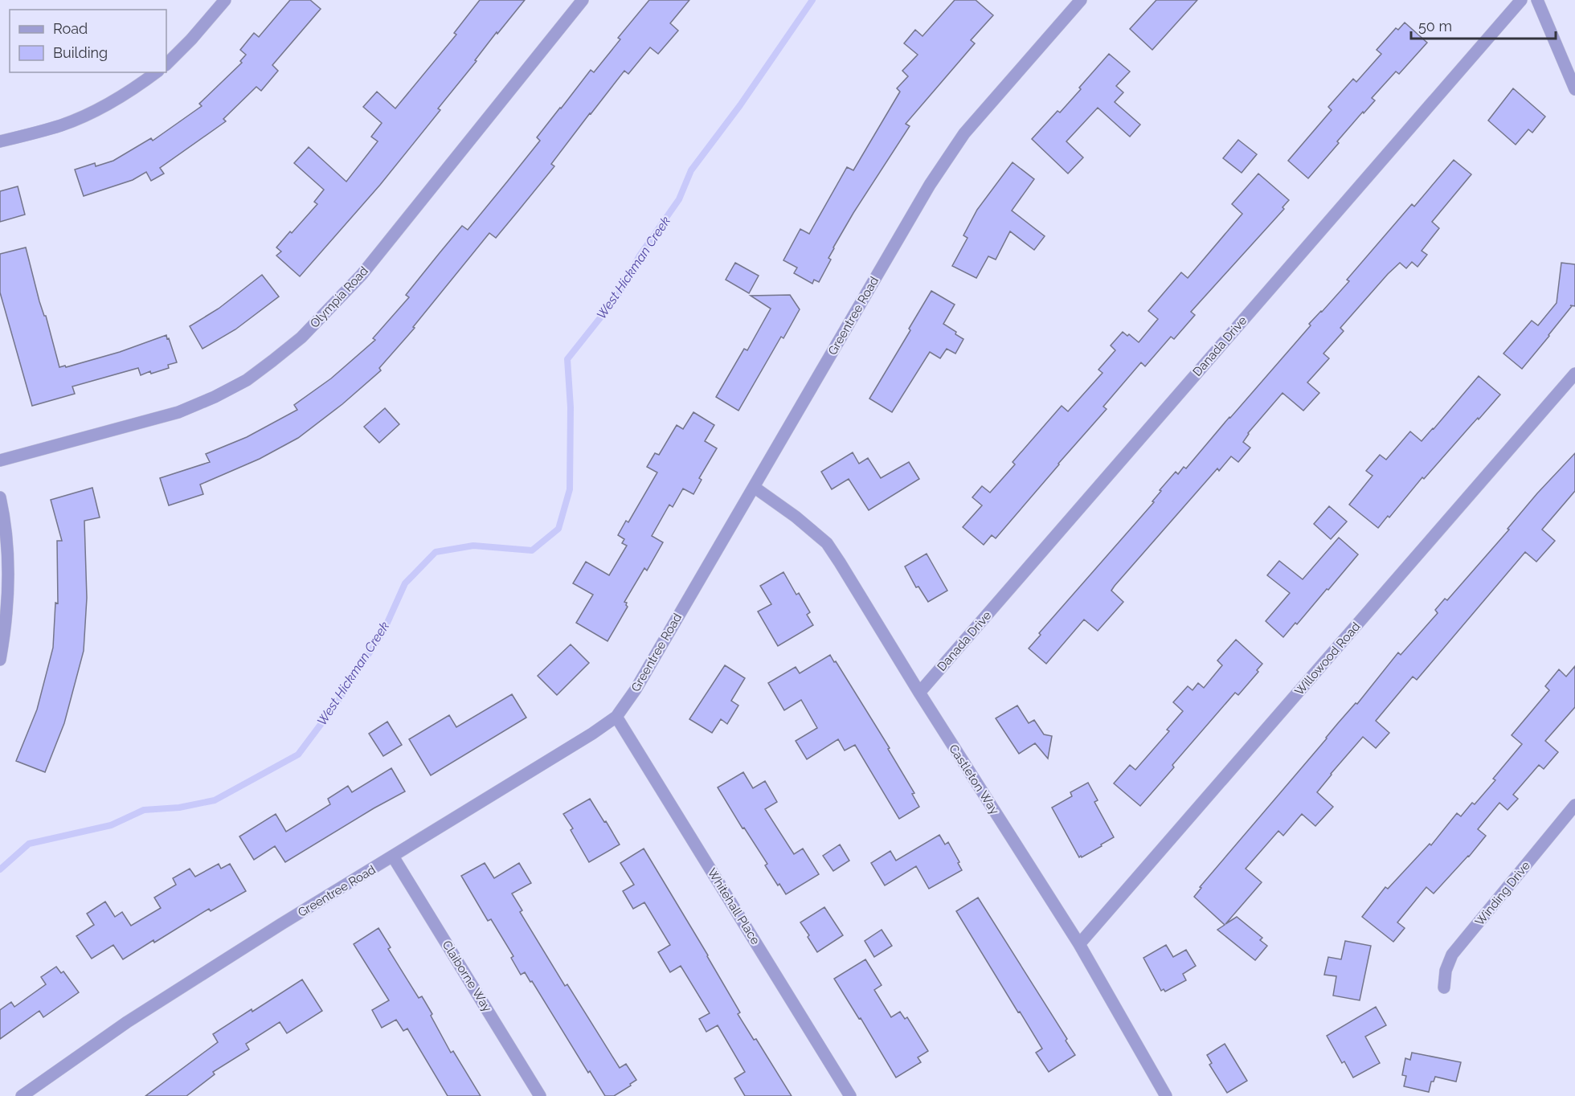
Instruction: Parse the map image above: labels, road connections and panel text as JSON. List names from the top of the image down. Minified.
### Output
{"streets":{"street":["Olympia Road","Greentree Road","Danada Drive","Willowood Road","Castleton Way","Winding Drive","Whitehall Place","Claiborne Way"]},"crossings":[["Greentree Road","Castleton Way"],["Greentree Road","Whitehall Place"],["Greentree Road","Claiborne Way"],["Danada Drive","Castleton Way"],["Willowood Road","Castleton Way"]],"water":["West Hickman Creek"],"legend":["Road","Building"],"scale_bar":"50 m"}
